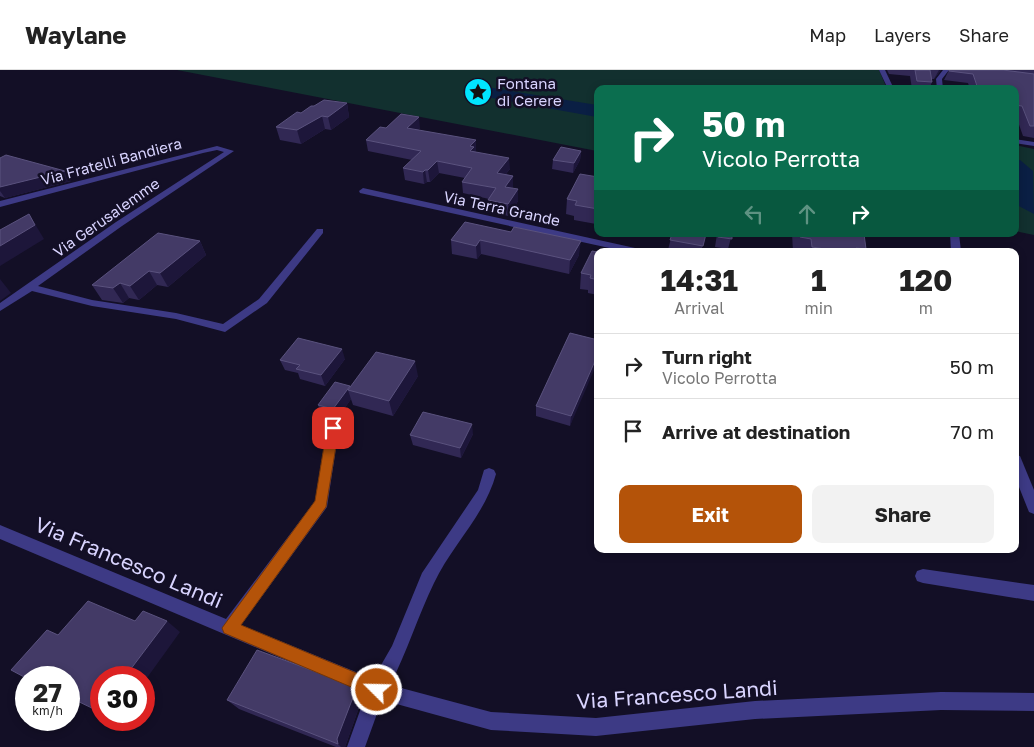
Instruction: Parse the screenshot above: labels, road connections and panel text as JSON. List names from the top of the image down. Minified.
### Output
{"streets":{"street":["Via Fratelli Bandiera","Via Terra Grande","Via Gerusalemme","Via Francesco Landi"]},"crossings":[["Via Fratelli Bandiera","Via Gerusalemme"]],"places":{"place":["Fontana di Cerere"]},"page":{"header":"Waylane","nav":["Map","Layers","Share"],"turn":["50 m","Vicolo Perrotta"],"eta":["14:31","Arrival","1","min","120","m"],"list":[{"name":"Turn right","note":"Vicolo Perrotta","value":"50 m"},{"name":"Arrive at destination","value":"70 m"}],"buttons":["Exit","Share"],"speed":"27 km/h","limit":"30"}}
